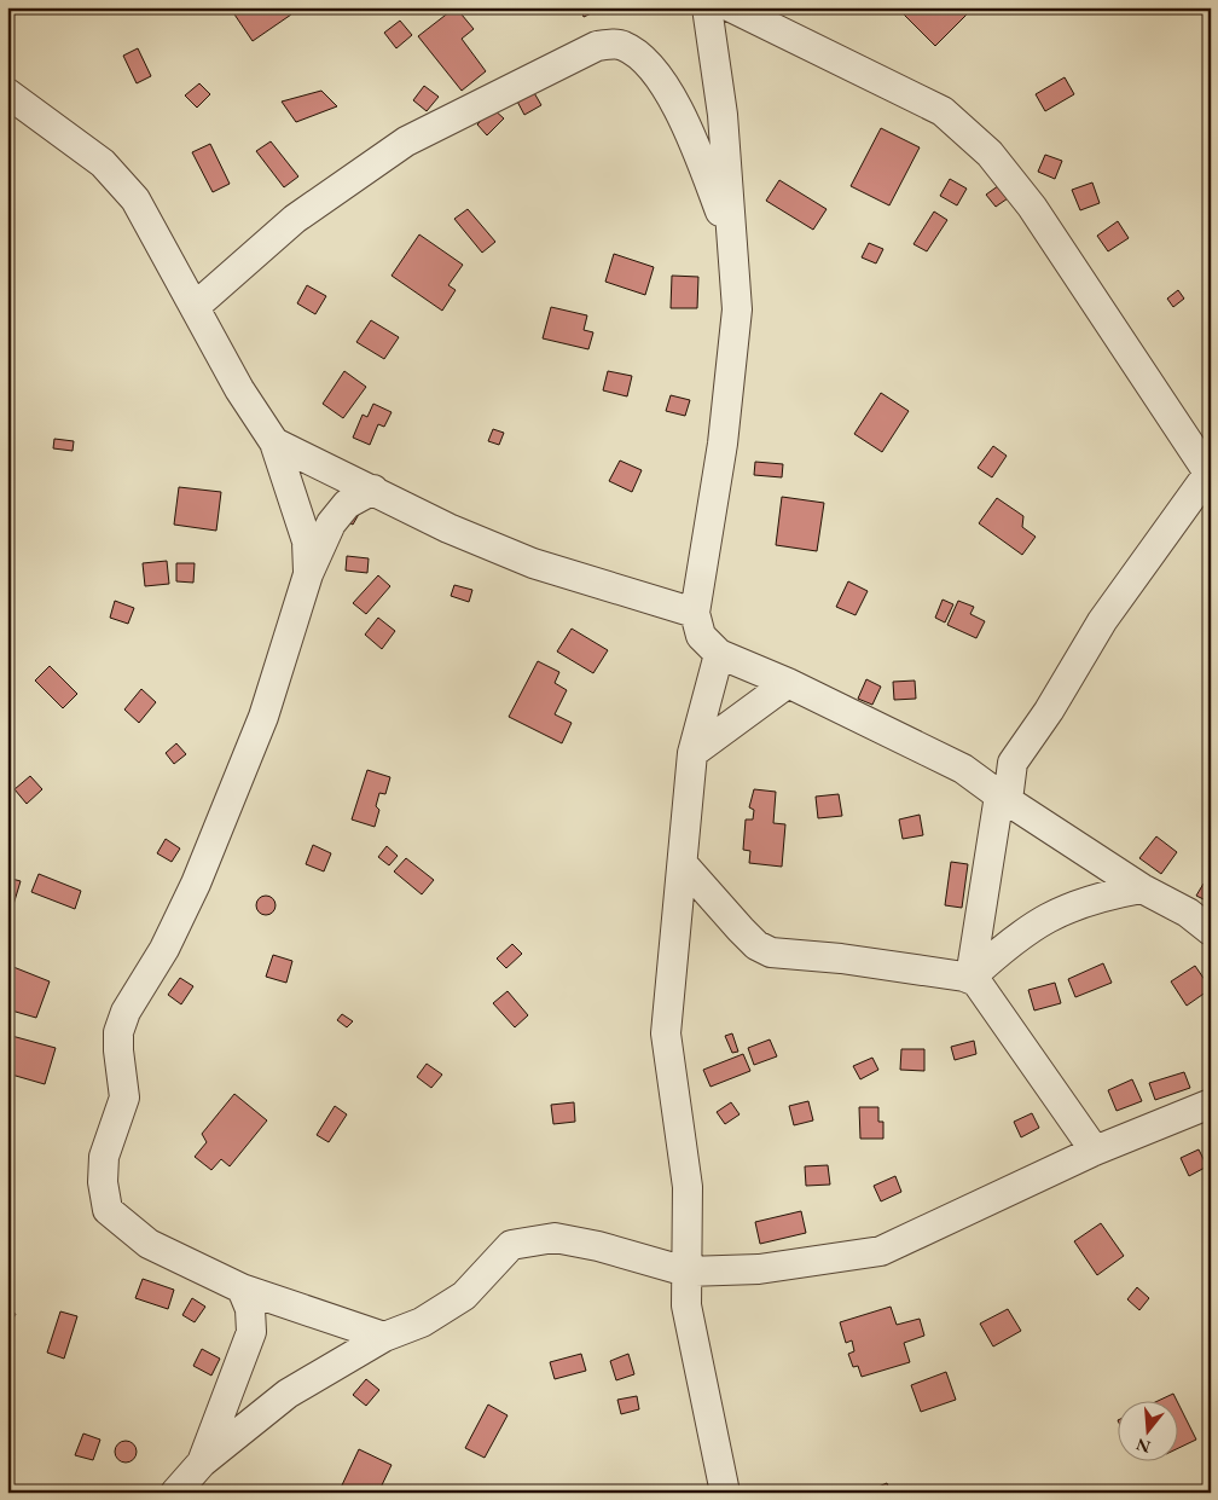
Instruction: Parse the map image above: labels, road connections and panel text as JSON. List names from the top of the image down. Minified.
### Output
{"north":"bottom"}
